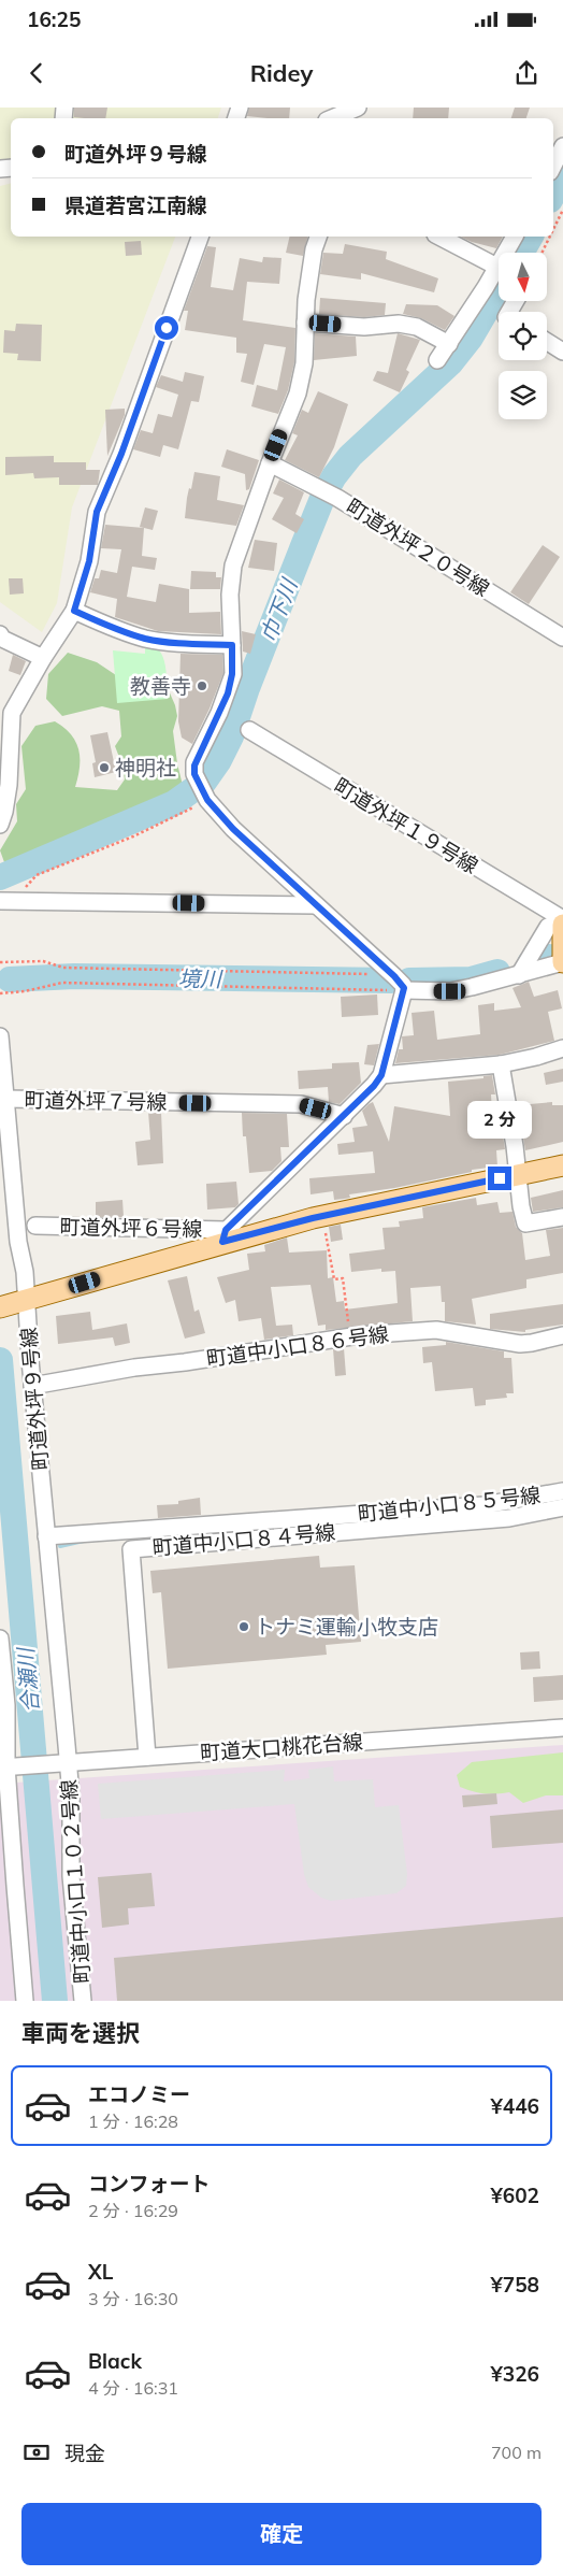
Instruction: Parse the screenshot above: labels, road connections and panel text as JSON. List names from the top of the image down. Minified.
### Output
{"streets":{"street":["町道外坪２０号線","町道外坪１９号線","町道外坪７号線","町道外坪６号線","町道中小口８６号線","町道外坪９号線","町道中小口８５号線","町道中小口８４号線","町道大口桃花台線","町道中小口１０２号線"]},"crossings":[["町道外坪７号線","町道外坪９号線"],["町道中小口８６号線","町道外坪９号線"],["町道外坪９号線","町道中小口８５号線"],["町道外坪９号線","町道大口桃花台線"],["町道外坪９号線","町道中小口１０２号線"],["町道中小口８４号線","町道大口桃花台線"],["町道大口桃花台線","町道中小口１０２号線"]],"water":["巾下川","境川","合瀬川"],"places":["教善寺","神明社","トナミ運輸小牧支店"],"north":"bottom","page":{"status":"16:25","header":"Ridey","banner":["町道外坪９号線","県道若宮江南線"],"bubble":"2 分","heading":"車両を選択","list":[{"name":"エコノミー","note":"1 分 · 16:28","value":"¥446"},{"name":"コンフォート","note":"2 分 · 16:29","value":"¥602"},{"name":"XL","note":"3 分 · 16:30","value":"¥758"},{"name":"Black","note":"4 分 · 16:31","value":"¥326"}],"pay":["現金","700 m"],"buttons":"確定"}}
